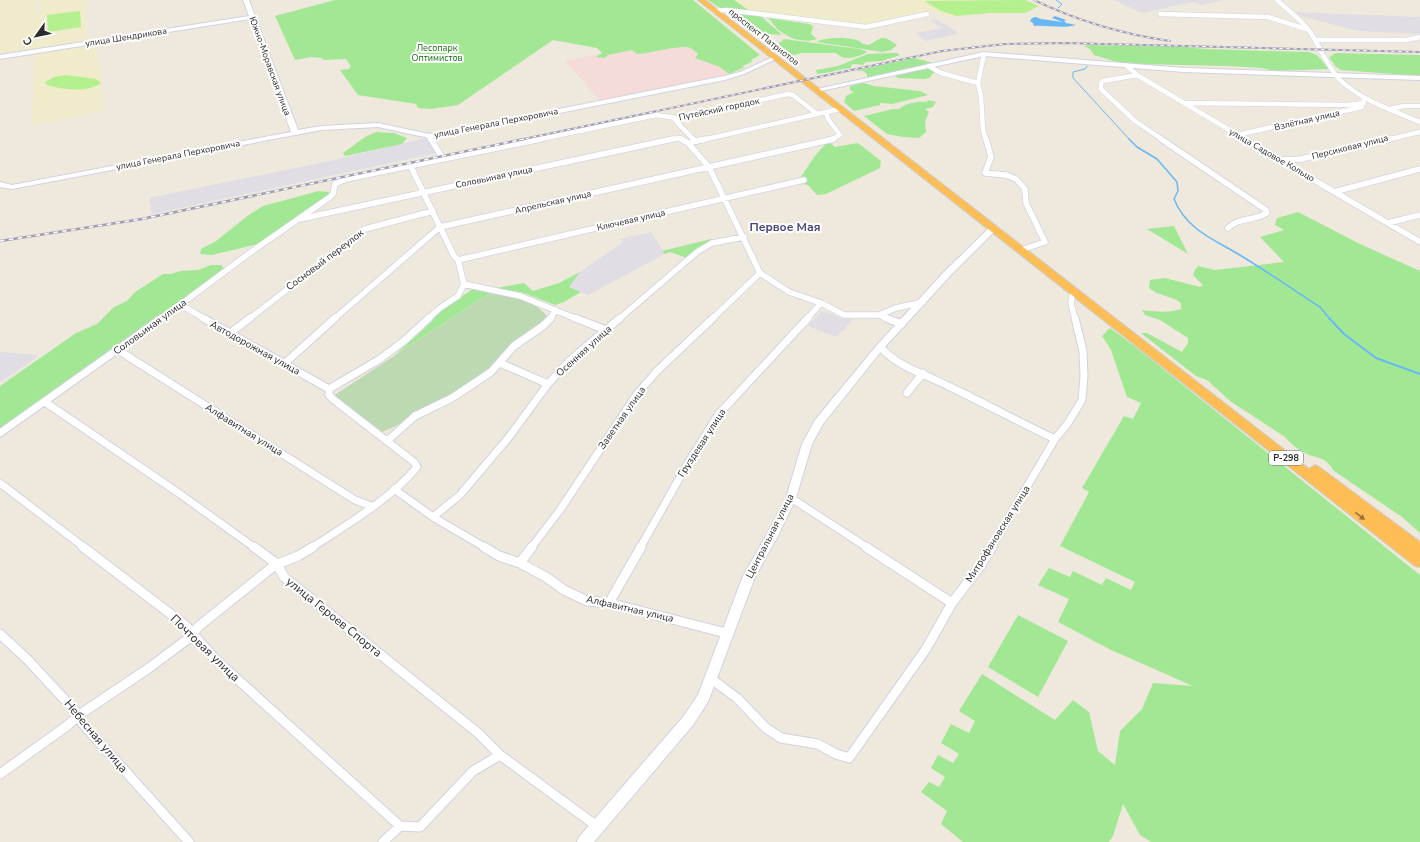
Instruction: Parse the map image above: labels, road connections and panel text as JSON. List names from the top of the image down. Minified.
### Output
{"streets":{"highway":["проспект Патриотов","Р-298"],"street":["улица Шендрикова","Южно-Моравская улица","Путейский городок","Взлётная улица","улица Генерала Перхоровича","Персиковая улица","улица Садовое Кольцо","Соловьиная улица","Апрельская улица","Ключевая улица","Сосновый переулок","Автодорожная улица","Осенняя улица","Заветная улица","Алфавитная улица","Груздевая улица","Митрофановская улица","Центральная улица","улица Героев Спорта","Почтовая улица","Небесная улица"]},"crossings":[["улица Шендрикова","Южно-Моравская улица"],["проспект Патриотов","улица Генерала Перхоровича"],["проспект Патриотов","Р-298"],["Южно-Моравская улица","улица Генерала Перхоровича"],["Путейский городок","Соловьиная улица"],["Взлётная улица","улица Садовое Кольцо"],["Персиковая улица","улица Садовое Кольцо"],["Соловьиная улица","Автодорожная улица"],["Соловьиная улица","Алфавитная улица"],["Соловьиная улица","улица Героев Спорта"],["Апрельская улица","Автодорожная улица"],["Сосновый переулок","Автодорожная улица"],["Осенняя улица","Алфавитная улица"],["Заветная улица","Алфавитная улица"],["Алфавитная улица","Груздевая улица"],["Алфавитная улица","Центральная улица"],["Р-298","Митрофановская улица"],["Р-298","Центральная улица"],["Митрофановская улица","Центральная улица"],["Центральная улица","улица Героев Спорта"]],"districts":["Первое Мая"],"parks":["Лесопарк Оптимистов"],"north":"bottom left"}
